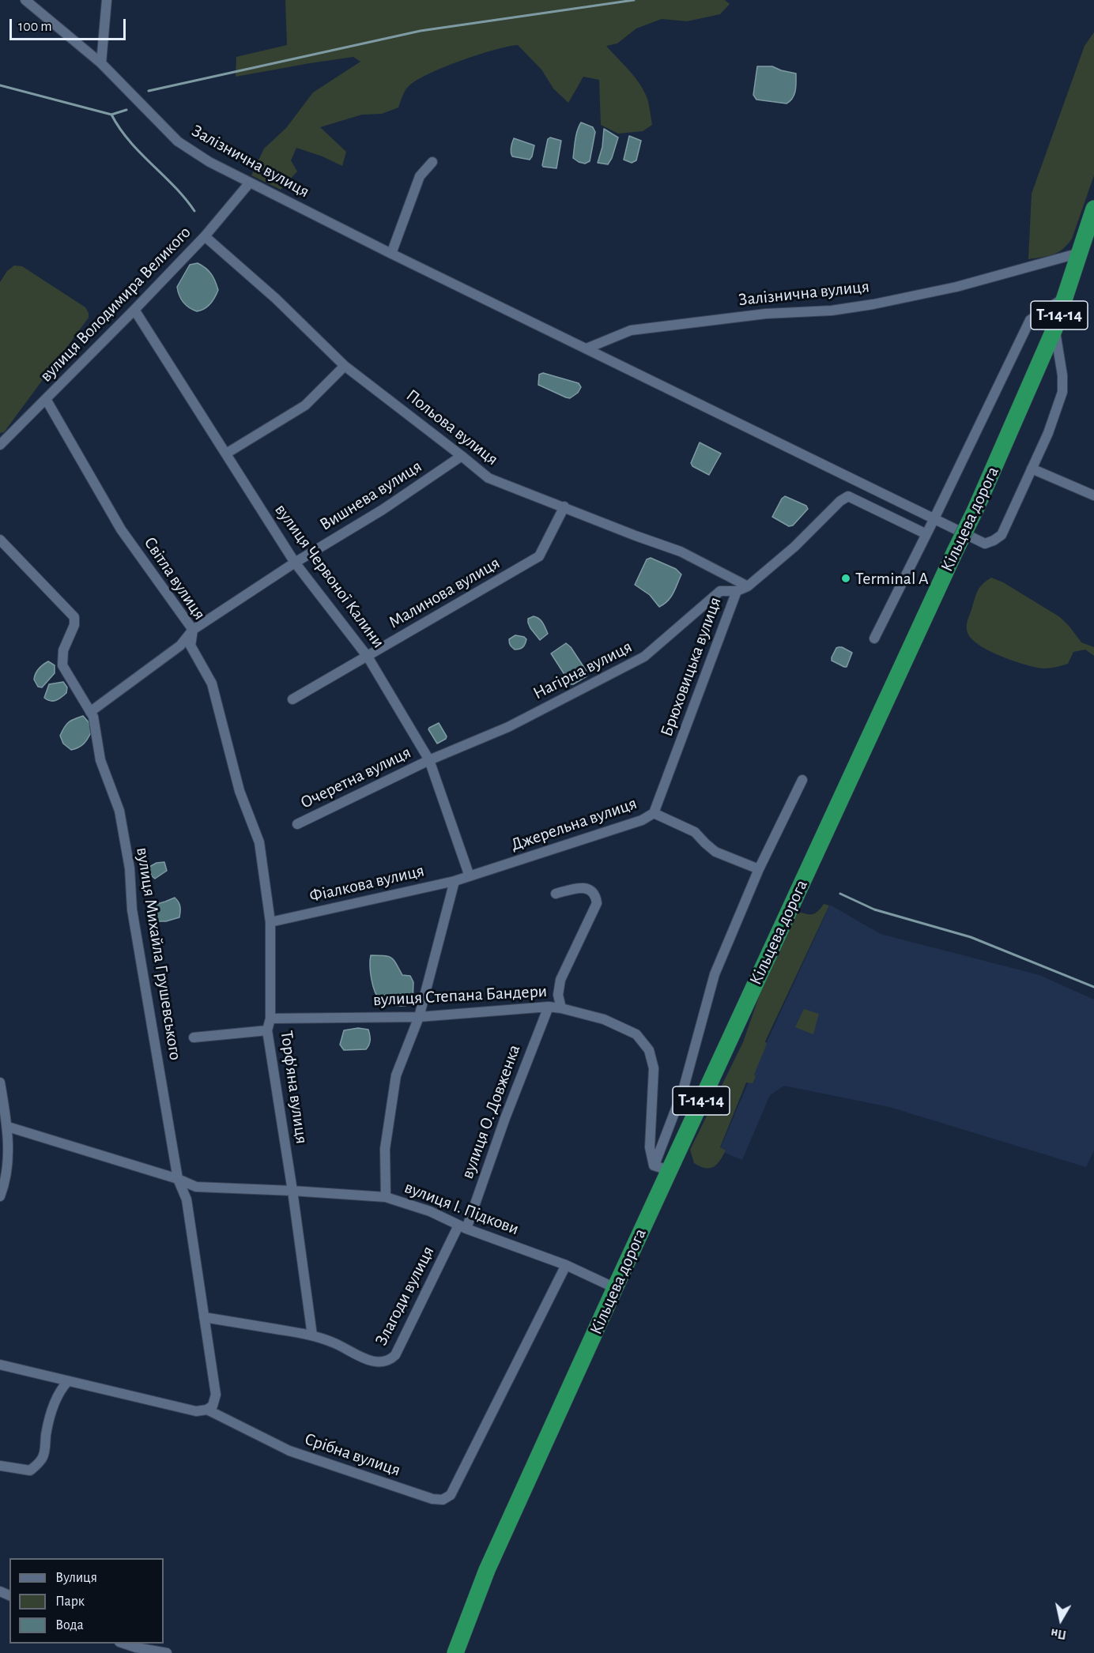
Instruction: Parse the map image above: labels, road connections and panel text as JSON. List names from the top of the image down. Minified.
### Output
{"streets":{"highway":["Т-14-14","Кільцева дорога"],"street":["Залізнична вулиця","вулиця Володимира Великого","Польова вулиця","Вишнева вулиця","вулиця Червоної Калини","Світла вулиця","Малинова вулиця","Брюховицька вулиця","Нагірна вулиця","Очеретна вулиця","Джерельна вулиця","Фіалкова вулиця","вулиця Михайла Грушевського","вулиця Степана Бандери","Торф'яна вулиця","вулиця О. Довженка","вулиця І. Підкови","Злагоди вулиця","Срібна вулиця"]},"crossings":[["Залізнична вулиця","вулиця Володимира Великого"],["Залізнична вулиця","Кільцева дорога"],["вулиця Володимира Великого","Польова вулиця"],["вулиця Володимира Великого","вулиця Червоної Калини"],["вулиця Володимира Великого","Світла вулиця"],["Польова вулиця","Вишнева вулиця"],["Польова вулиця","Малинова вулиця"],["Польова вулиця","Брюховицька вулиця"],["Вишнева вулиця","вулиця Червоної Калини"],["Вишнева вулиця","Світла вулиця"],["Вишнева вулиця","вулиця Михайла Грушевського"],["Кільцева дорога","вулиця Степана Бандери"],["Кільцева дорога","вулиця І. Підкови"],["вулиця Червоної Калини","Малинова вулиця"],["вулиця Червоної Калини","Нагірна вулиця"],["вулиця Червоної Калини","Очеретна вулиця"],["вулиця Червоної Калини","Джерельна вулиця"],["вулиця Червоної Калини","Фіалкова вулиця"],["Світла вулиця","Торф'яна вулиця"],["Брюховицька вулиця","Нагірна вулиця"],["Брюховицька вулиця","Джерельна вулиця"],["Нагірна вулиця","Очеретна вулиця"],["Джерельна вулиця","Фіалкова вулиця"],["Фіалкова вулиця","Торф'яна вулиця"],["вулиця Михайла Грушевського","вулиця І. Підкови"],["вулиця Михайла Грушевського","Злагоди вулиця"],["вулиця Михайла Грушевського","Срібна вулиця"],["вулиця Степана Бандери","Торф'яна вулиця"],["вулиця Степана Бандери","вулиця О. Довженка"],["Торф'яна вулиця","вулиця І. Підкови"],["Торф'яна вулиця","Злагоди вулиця"],["вулиця О. Довженка","вулиця І. Підкови"],["вулиця О. Довженка","Злагоди вулиця"],["вулиця І. Підкови","Злагоди вулиця"],["вулиця І. Підкови","Срібна вулиця"]],"places":["Terminal A"],"legend":["Вулиця","Парк","Вода"],"scale_bar":"100 m","north":"bottom"}
